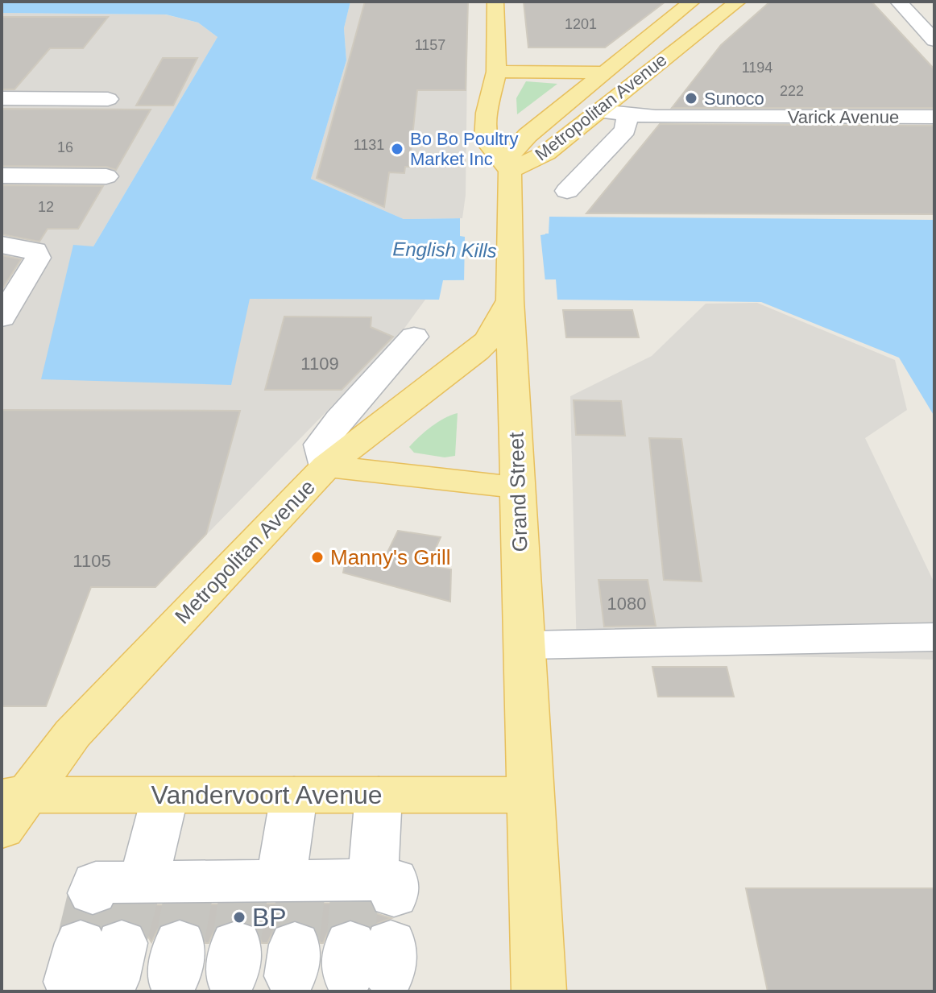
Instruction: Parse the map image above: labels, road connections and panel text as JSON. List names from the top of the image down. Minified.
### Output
{"streets":{"main road":["Metropolitan Avenue","Grand Street","Vandervoort Avenue"],"street":["Varick Avenue"]},"crossings":[["Metropolitan Avenue","Varick Avenue"],["Metropolitan Avenue","Grand Street"],["Metropolitan Avenue","Vandervoort Avenue"],["Grand Street","Vandervoort Avenue"]],"water":["English Kills"],"places":["Sunoco","Bo Bo Poultry Market Inc","Manny's Grill","BP"],"house_numbers":["1201","1157","1194","222","1131","16","12","1109","1105","1080"]}
